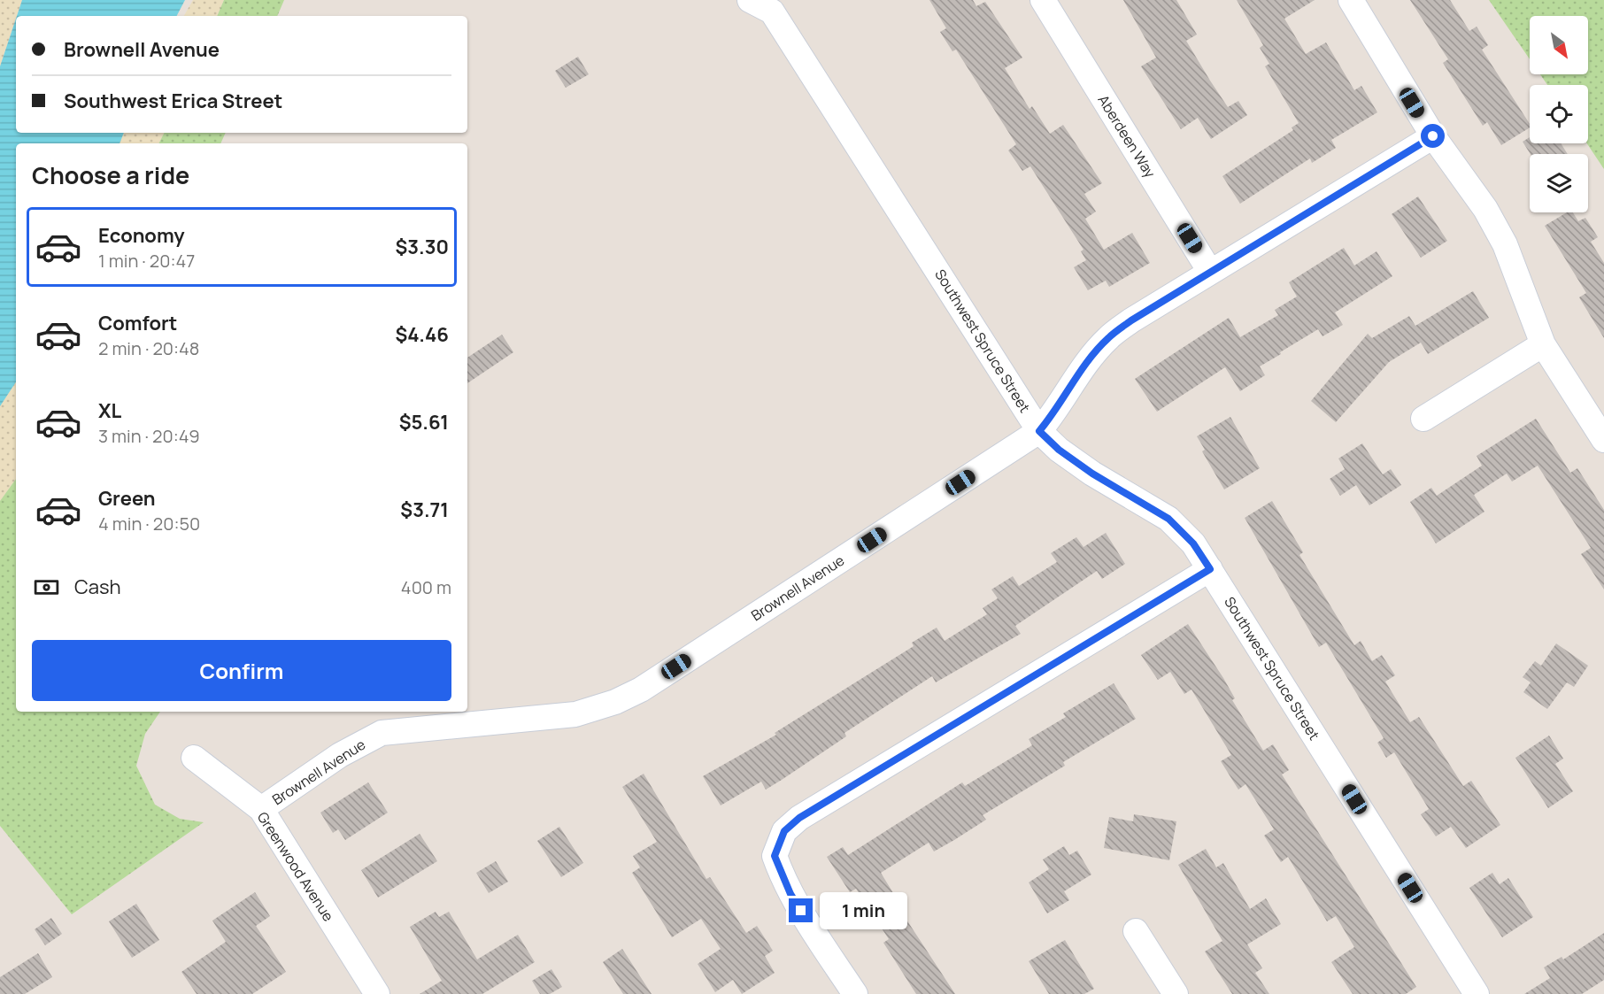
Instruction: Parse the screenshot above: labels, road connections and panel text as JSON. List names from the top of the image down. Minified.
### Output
{"streets":{"street":["Aberdeen Way","Southwest Spruce Street","Brownell Avenue","Greenwood Avenue"]},"crossings":[["Aberdeen Way","Brownell Avenue"],["Southwest Spruce Street","Brownell Avenue"],["Brownell Avenue","Greenwood Avenue"]],"north":"bottom right","page":{"banner":["Brownell Avenue","Southwest Erica Street"],"heading":"Choose a ride","list":[{"name":"Economy","note":"1 min · 20:47","value":"$3.30"},{"name":"Comfort","note":"2 min · 20:48","value":"$4.46"},{"name":"XL","note":"3 min · 20:49","value":"$5.61"},{"name":"Green","note":"4 min · 20:50","value":"$3.71"}],"pay":["Cash","400 m"],"buttons":"Confirm","bubble":"1 min"}}
